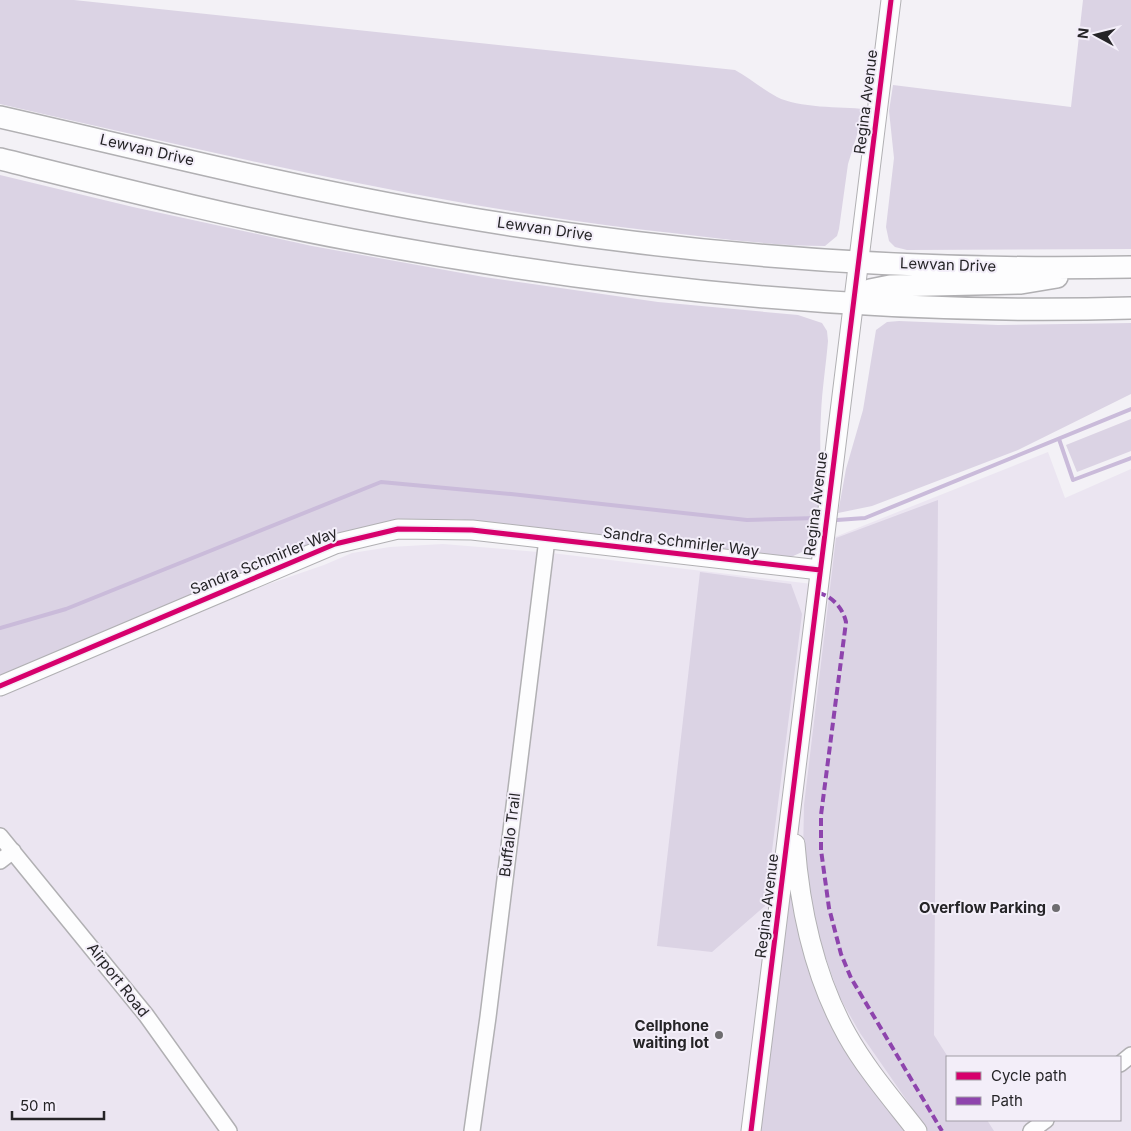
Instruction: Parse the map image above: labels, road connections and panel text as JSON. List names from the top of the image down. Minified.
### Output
{"streets":{"main road":["Lewvan Drive"],"street":["Regina Avenue","Sandra Schmirler Way","Buffalo Trail","Airport Road"]},"crossings":[["Regina Avenue","Lewvan Drive"],["Regina Avenue","Sandra Schmirler Way"],["Sandra Schmirler Way","Buffalo Trail"]],"places":["Overflow Parking","Cellphone waiting lot"],"legend":["Cycle path","Path"],"scale_bar":"50 m","north":"left"}
